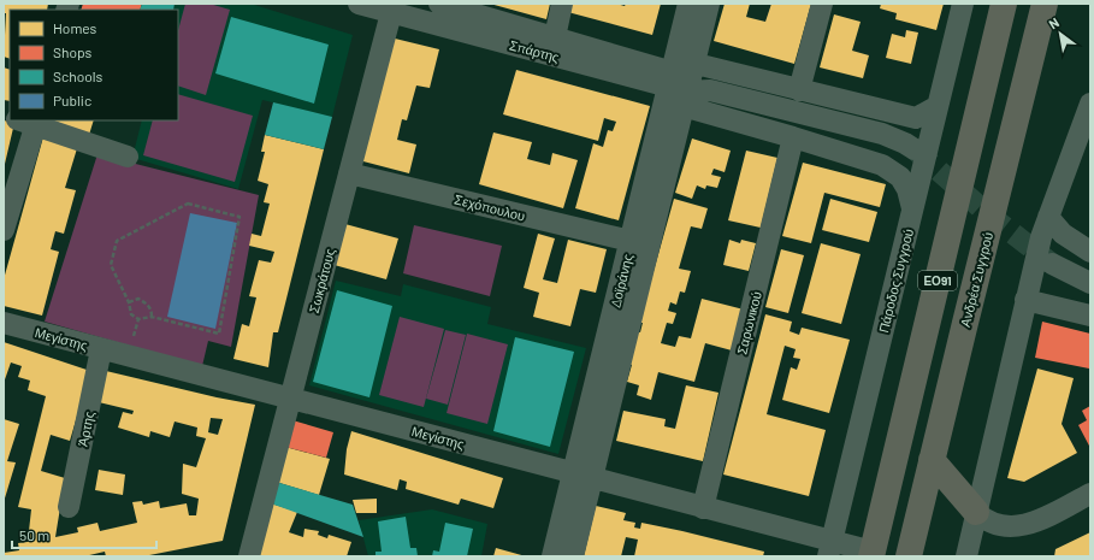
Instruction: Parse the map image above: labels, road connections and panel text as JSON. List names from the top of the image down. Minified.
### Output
{"streets":{"highway":["Ανδρέα Συγγρού","ΕΟ91"],"street":["Σπάρτης","Σεχόπουλου","Σωκράτους","Δοϊράνης","Πάροδος Συγγρού","Σαρωνικού","Μεγίστης","Άρτης"]},"crossings":[["Σπάρτης","Σωκράτους"],["Σπάρτης","Δοϊράνης"],["Σπάρτης","Πάροδος Συγγρού"],["Σπάρτης","Σαρωνικού"],["Σεχόπουλου","Σωκράτους"],["Σεχόπουλου","Δοϊράνης"],["Σωκράτους","Μεγίστης"],["Δοϊράνης","Μεγίστης"],["Πάροδος Συγγρού","Μεγίστης"],["ΕΟ91","Μεγίστης"],["Σαρωνικού","Μεγίστης"],["Μεγίστης","Άρτης"]],"legend":["Homes","Shops","Schools","Public"],"scale_bar":"50 m","north":"top left"}
